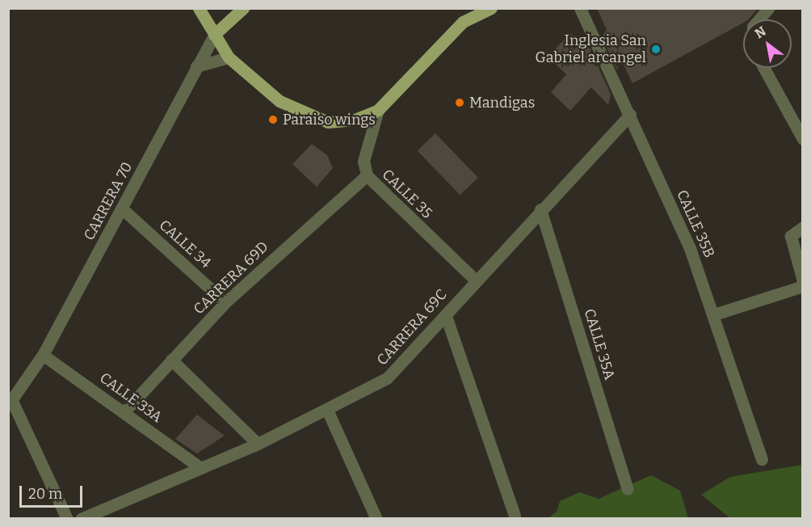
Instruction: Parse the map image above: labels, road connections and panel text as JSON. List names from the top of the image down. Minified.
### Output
{"streets":{"street":["CALLE 35","CARRERA 70","CALLE 35B","CALLE 34","CARRERA 69D","CARRERA 69C","CALLE 35A","CALLE 33A"]},"crossings":[["CALLE 35","CARRERA 69D"],["CALLE 35","CARRERA 69C"],["CARRERA 70","CALLE 34"],["CARRERA 70","CALLE 33A"],["CALLE 35B","CARRERA 69C"],["CALLE 34","CARRERA 69D"],["CARRERA 69D","CALLE 33A"],["CARRERA 69C","CALLE 35A"],["CARRERA 69C","CALLE 33A"]],"places":["Inglesia San Gabriel arcangel","Mandigas","Paraiso wings"],"scale_bar":"20 m","north":"top left"}
